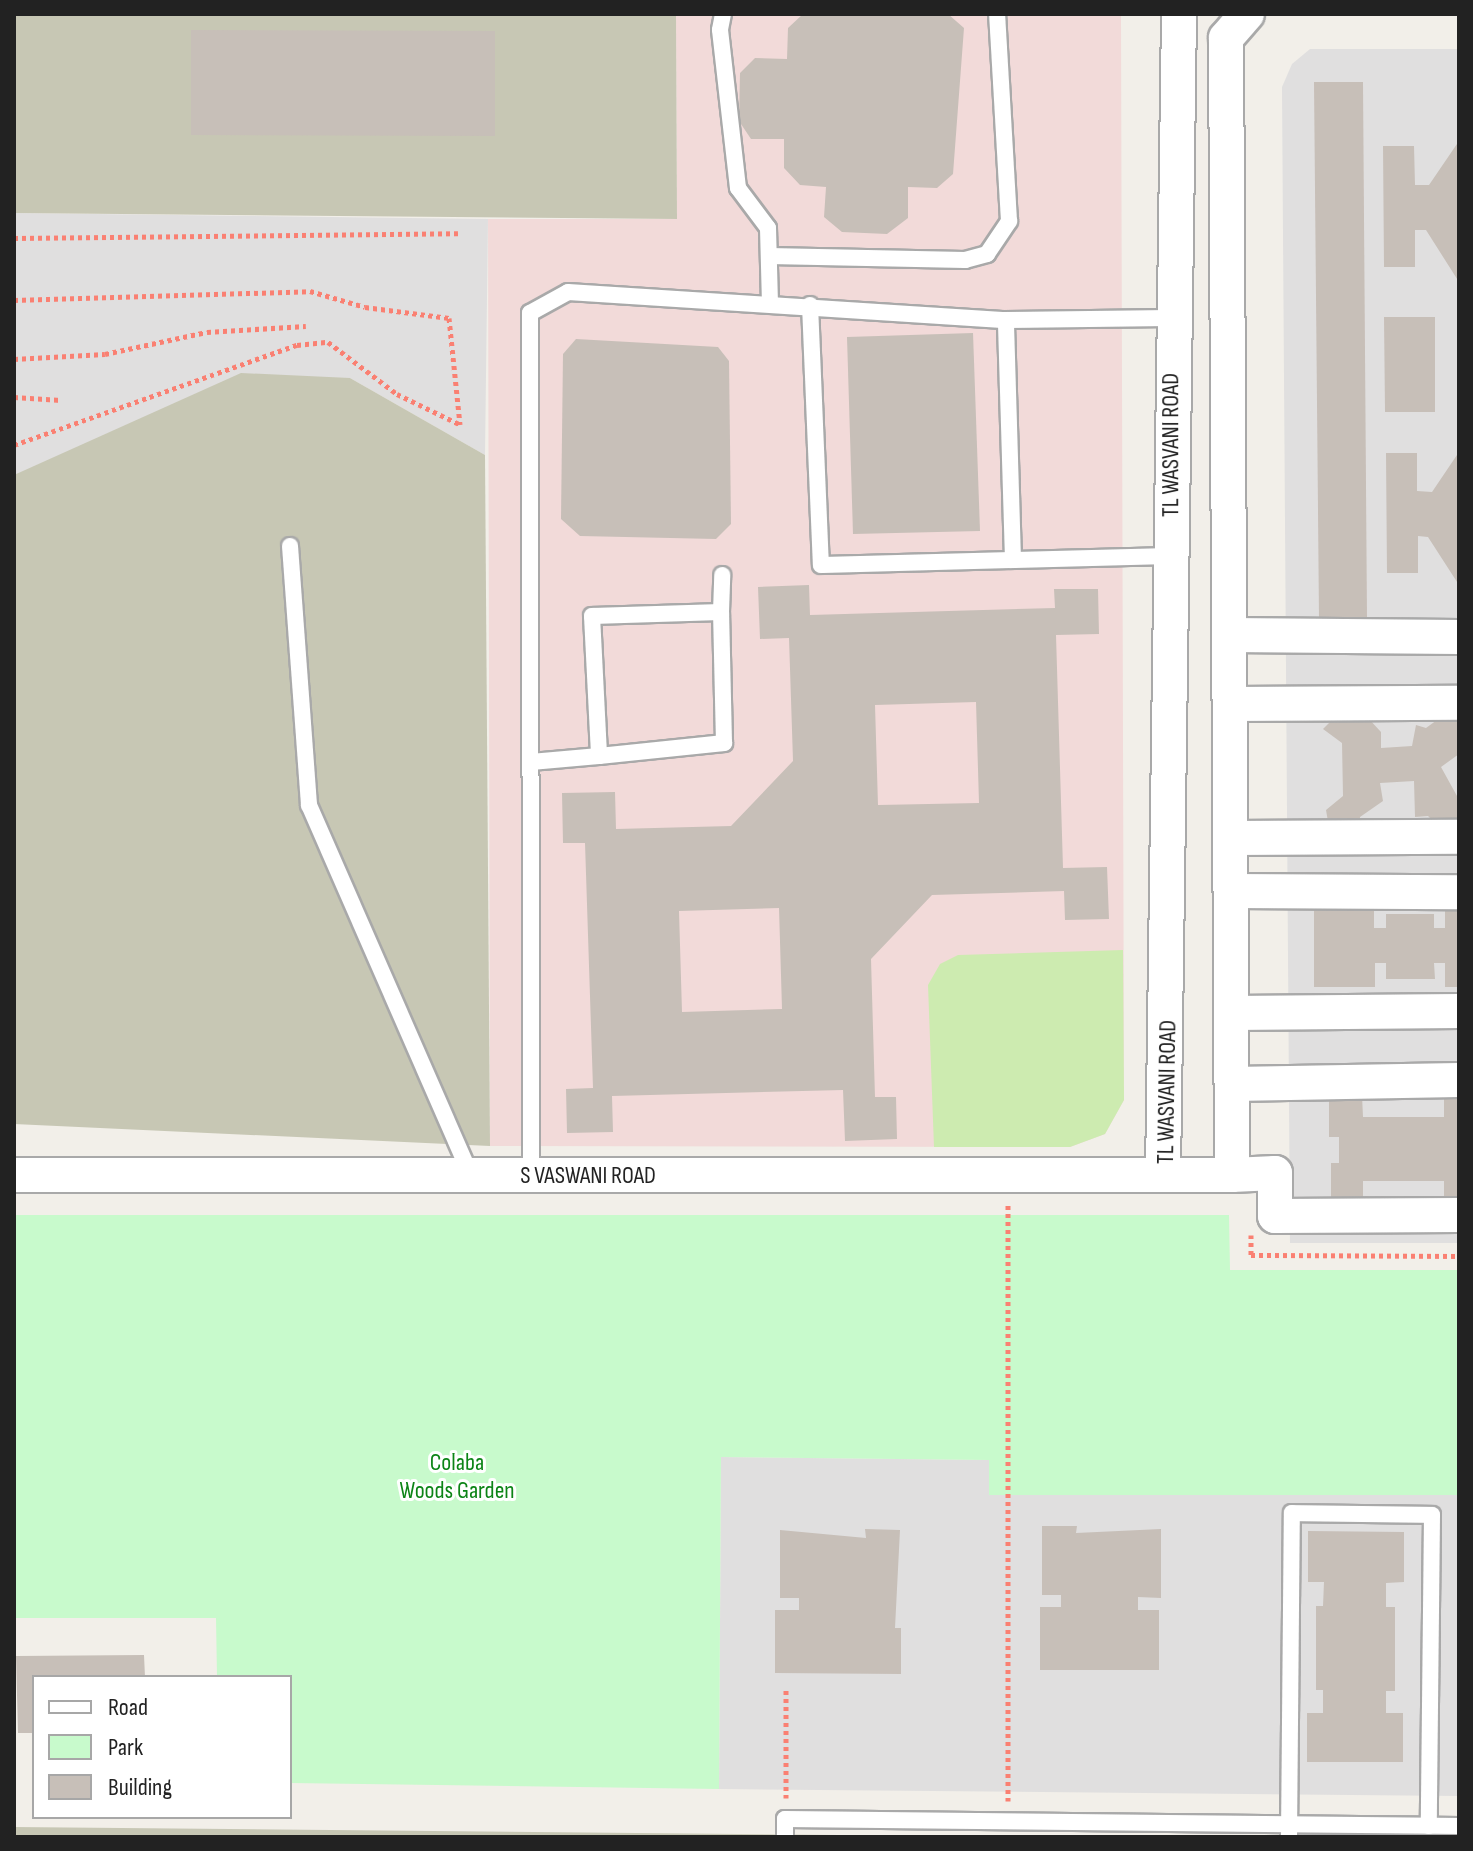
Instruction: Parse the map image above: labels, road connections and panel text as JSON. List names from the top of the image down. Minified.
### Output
{"streets":{"street":["TL WASVANI ROAD","S VASWANI ROAD"]},"crossings":[["TL WASVANI ROAD","S VASWANI ROAD"]],"parks":["Colaba Woods Garden"],"legend":["Road","Park","Building"]}
